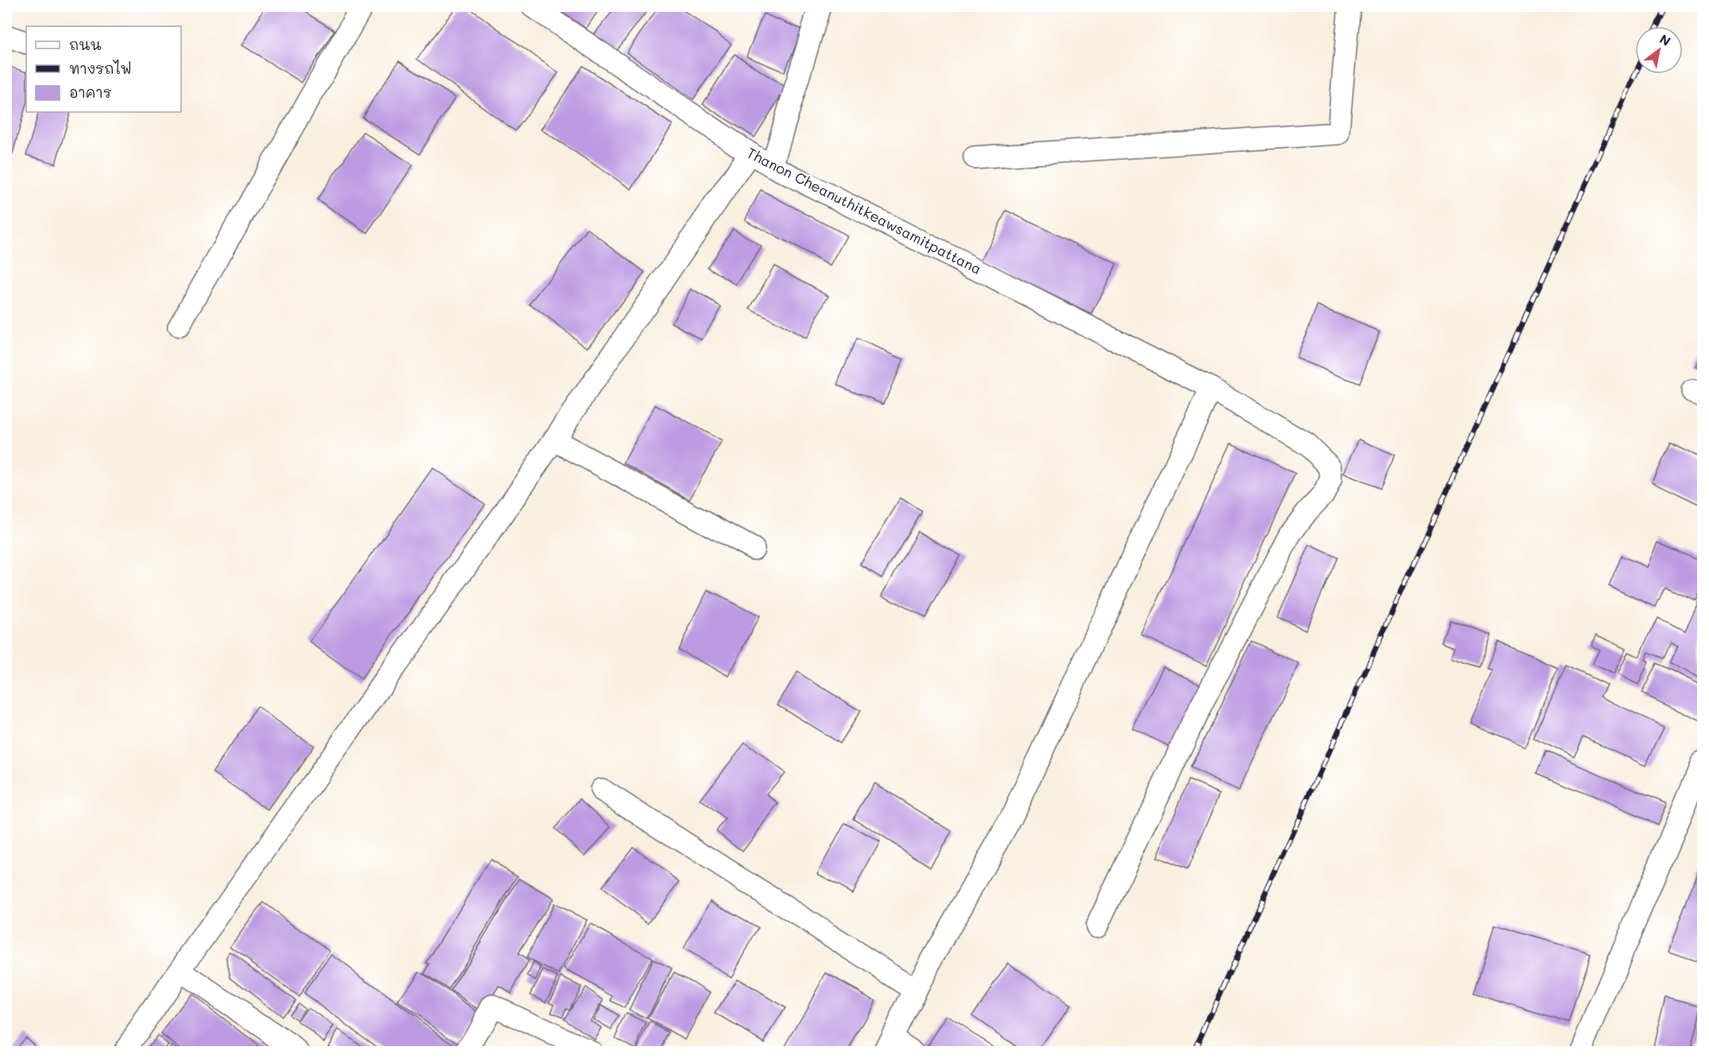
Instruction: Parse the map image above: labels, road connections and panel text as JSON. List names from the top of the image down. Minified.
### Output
{"streets":{"street":["Thanon Cheanuthitkeawsamitpattana"]},"legend":["ถนน","ทางรถไฟ","อาคาร"],"north":"top right"}
